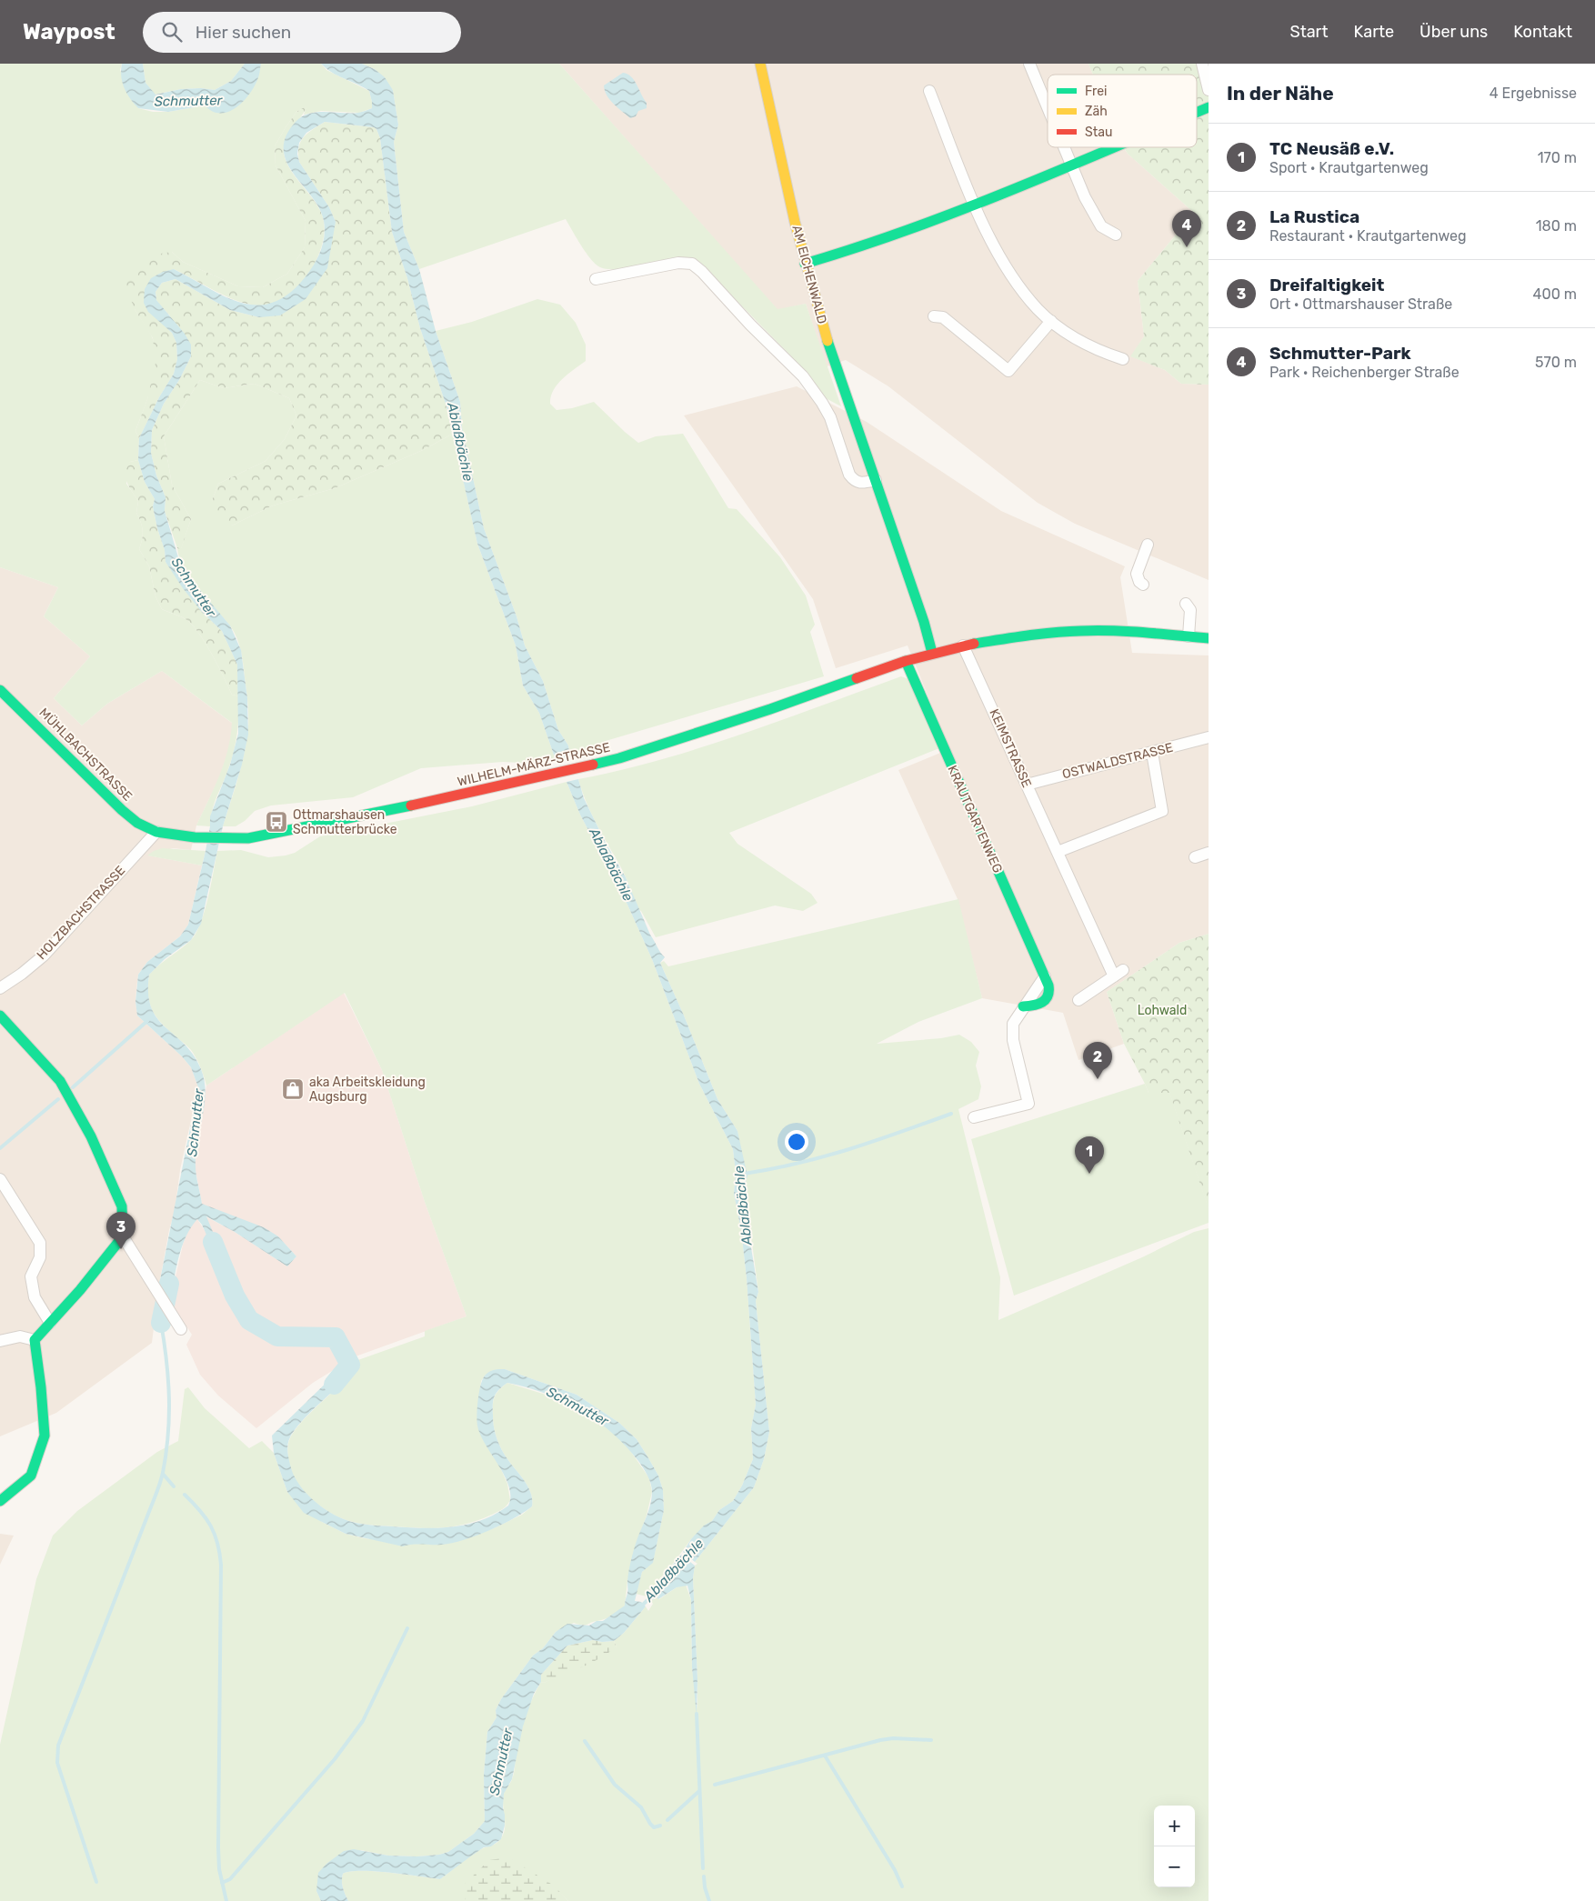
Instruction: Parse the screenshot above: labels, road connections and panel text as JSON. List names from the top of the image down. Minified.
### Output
{"streets":{"street":["AM EICHENWALD","KEIMSTRASSE","MÜHLBACHSTRASSE","OSTWALDSTRASSE","WILHELM-MÄRZ-STRASSE","KRAUTGARTENWEG","HOLZBACHSTRASSE"]},"crossings":[["AM EICHENWALD","WILHELM-MÄRZ-STRASSE"],["KEIMSTRASSE","OSTWALDSTRASSE"],["KEIMSTRASSE","WILHELM-MÄRZ-STRASSE"],["MÜHLBACHSTRASSE","WILHELM-MÄRZ-STRASSE"],["MÜHLBACHSTRASSE","HOLZBACHSTRASSE"],["WILHELM-MÄRZ-STRASSE","KRAUTGARTENWEG"],["WILHELM-MÄRZ-STRASSE","HOLZBACHSTRASSE"]],"water":["Schmutter","Ablaßbächle"],"parks":["Lohwald"],"places":{"bus stop":["Ottmarshausen Schmutterbrücke"],"shop":["aka Arbeitskleidung Augsburg"]},"legend":["Frei","Zäh","Stau"],"page":{"header":"Waypost","search":"Hier suchen","nav":["Start","Karte","Über uns","Kontakt"],"heading":["In der Nähe","4 Ergebnisse"],"list":[{"mark":"1","name":"TC Neusäß e.V.","note":"Sport · Krautgartenweg","value":"170 m"},{"mark":"2","name":"La Rustica","note":"Restaurant · Krautgartenweg","value":"180 m"},{"mark":"3","name":"Dreifaltigkeit","note":"Ort · Ottmarshauser Straße","value":"400 m"},{"mark":"4","name":"Schmutter-Park","note":"Park · Reichenberger Straße","value":"570 m"}],"pins":["4","2","1","3"],"map_buttons":["+","−"]}}
